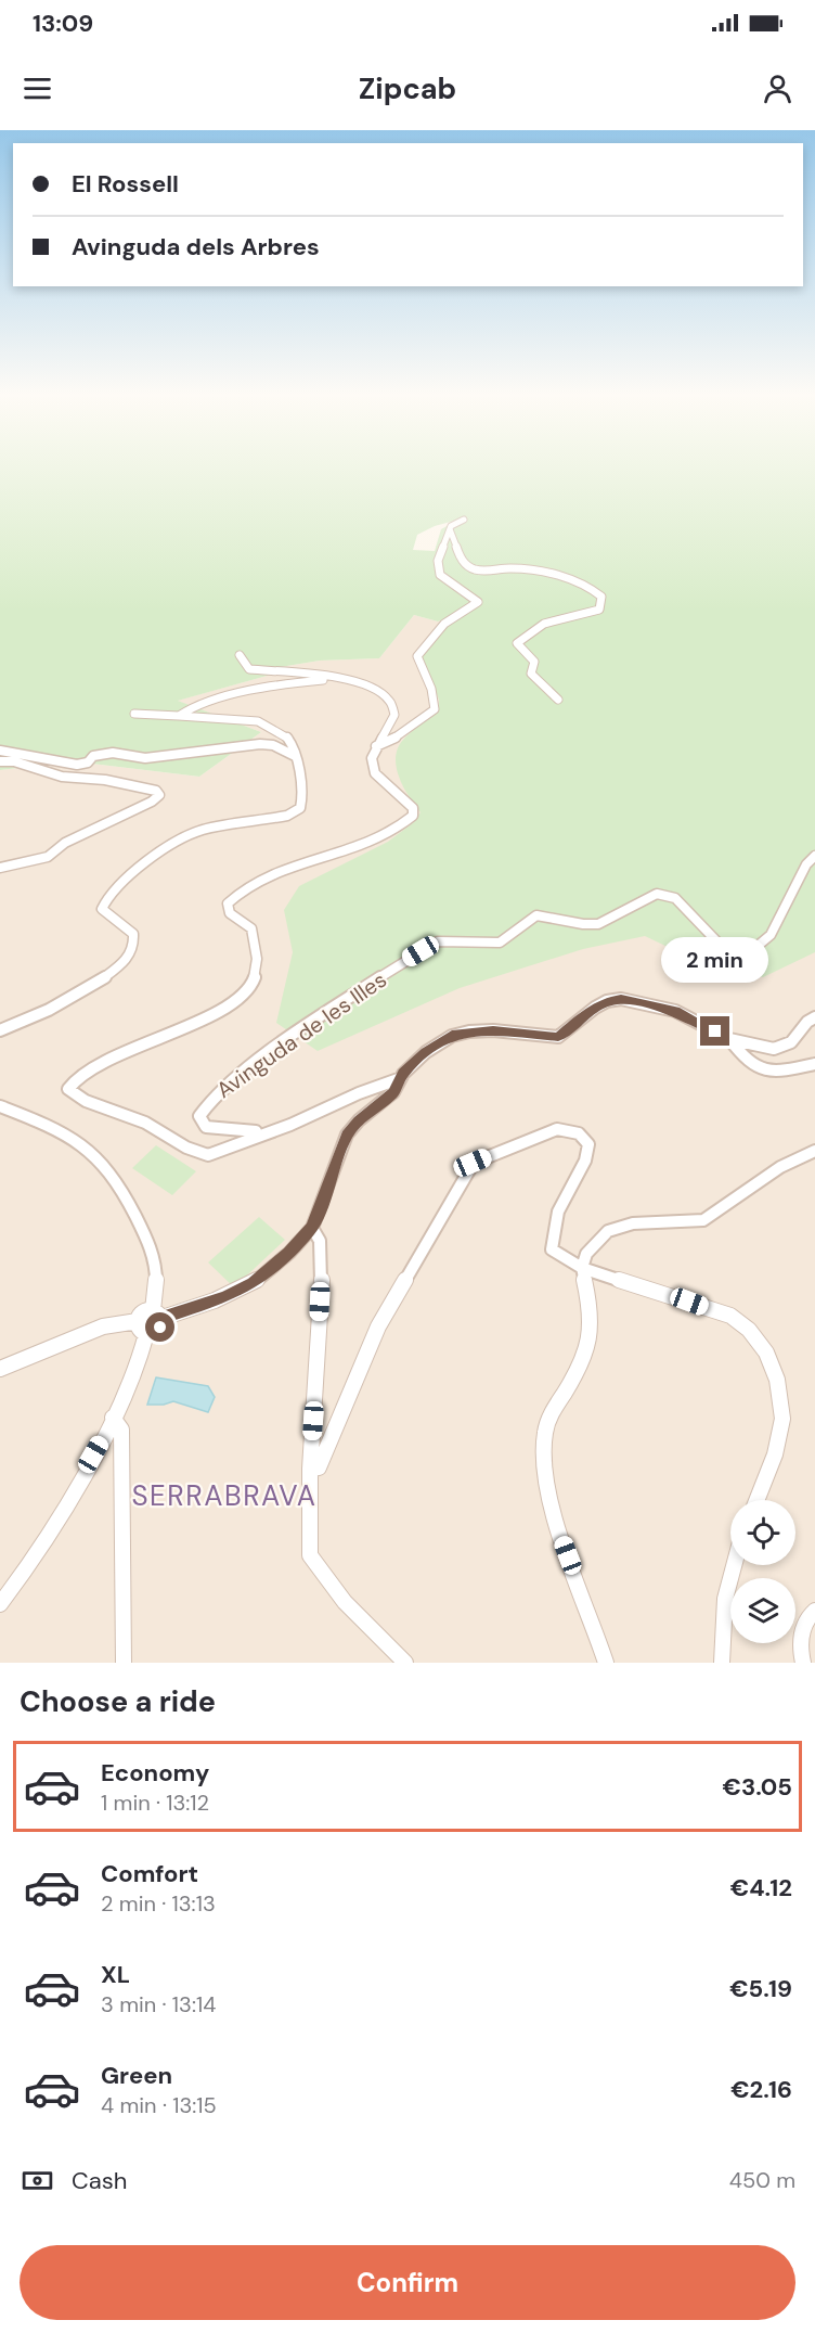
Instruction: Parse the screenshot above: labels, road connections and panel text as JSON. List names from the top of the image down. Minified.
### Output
{"streets":{"street":["Avinguda de les Illes"]},"districts":["SERRABRAVA"],"page":{"status":"13:09","header":"Zipcab","banner":["El Rossell","Avinguda dels Arbres"],"bubble":"2 min","heading":"Choose a ride","list":[{"name":"Economy","note":"1 min · 13:12","value":"€3.05"},{"name":"Comfort","note":"2 min · 13:13","value":"€4.12"},{"name":"XL","note":"3 min · 13:14","value":"€5.19"},{"name":"Green","note":"4 min · 13:15","value":"€2.16"}],"pay":["Cash","450 m"],"buttons":"Confirm"}}
